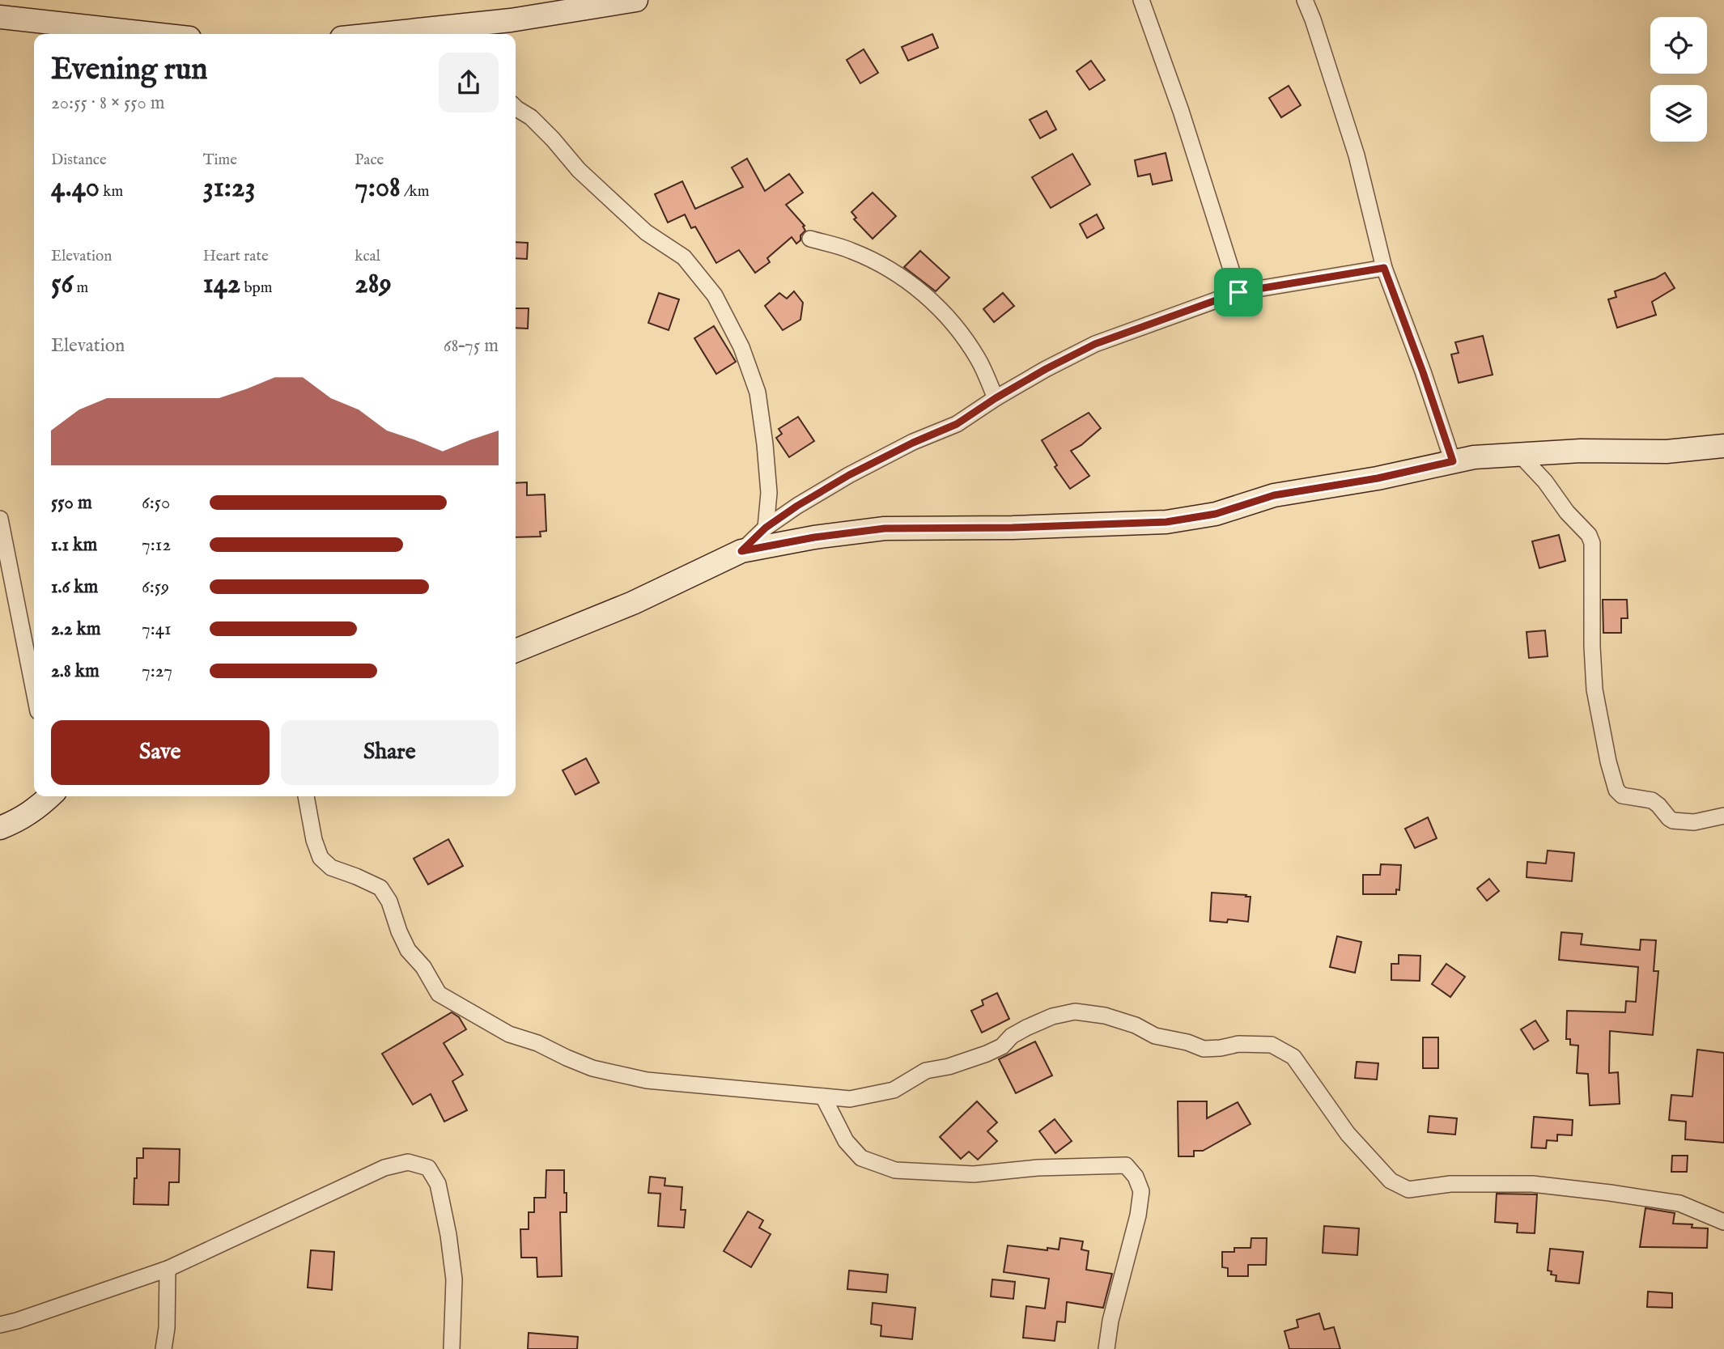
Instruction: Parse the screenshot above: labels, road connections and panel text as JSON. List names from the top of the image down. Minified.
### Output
{"page":{"heading":["Evening run","20:55 · 8 × 550 m"],"stats":[["Distance","4.40 km"],["Time","31:23"],["Pace","7:08 /km"],["Elevation","56 m"],["Heart rate","142 bpm"],["kcal","289"]],"chart":["Elevation","68–75 m"],"list":[{"name":"550 m","note":"6:50"},{"name":"1.1 km","note":"7:12"},{"name":"1.6 km","note":"6:59"},{"name":"2.2 km","note":"7:41"},{"name":"2.8 km","note":"7:27"}],"buttons":["Save","Share"]}}
